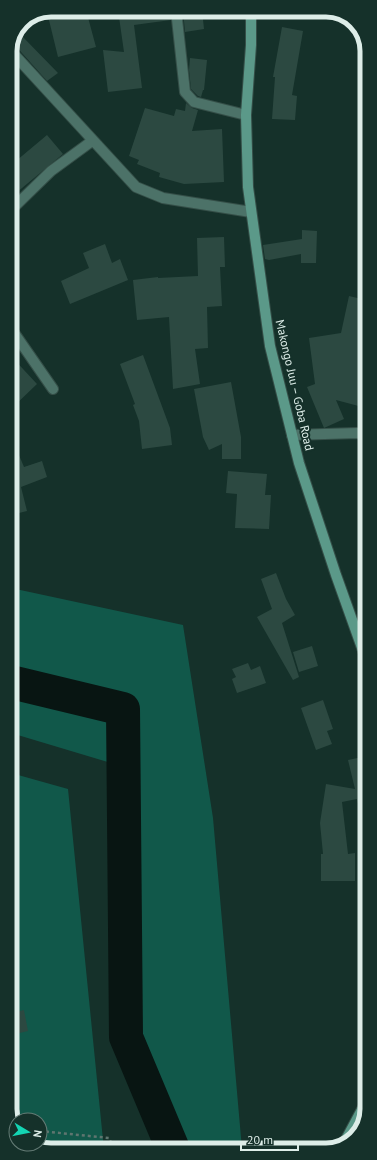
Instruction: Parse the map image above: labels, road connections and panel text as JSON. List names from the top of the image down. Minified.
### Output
{"streets":{"street":["Makongo Juu – Goba Road"]},"scale_bar":"20 m","north":"right"}
